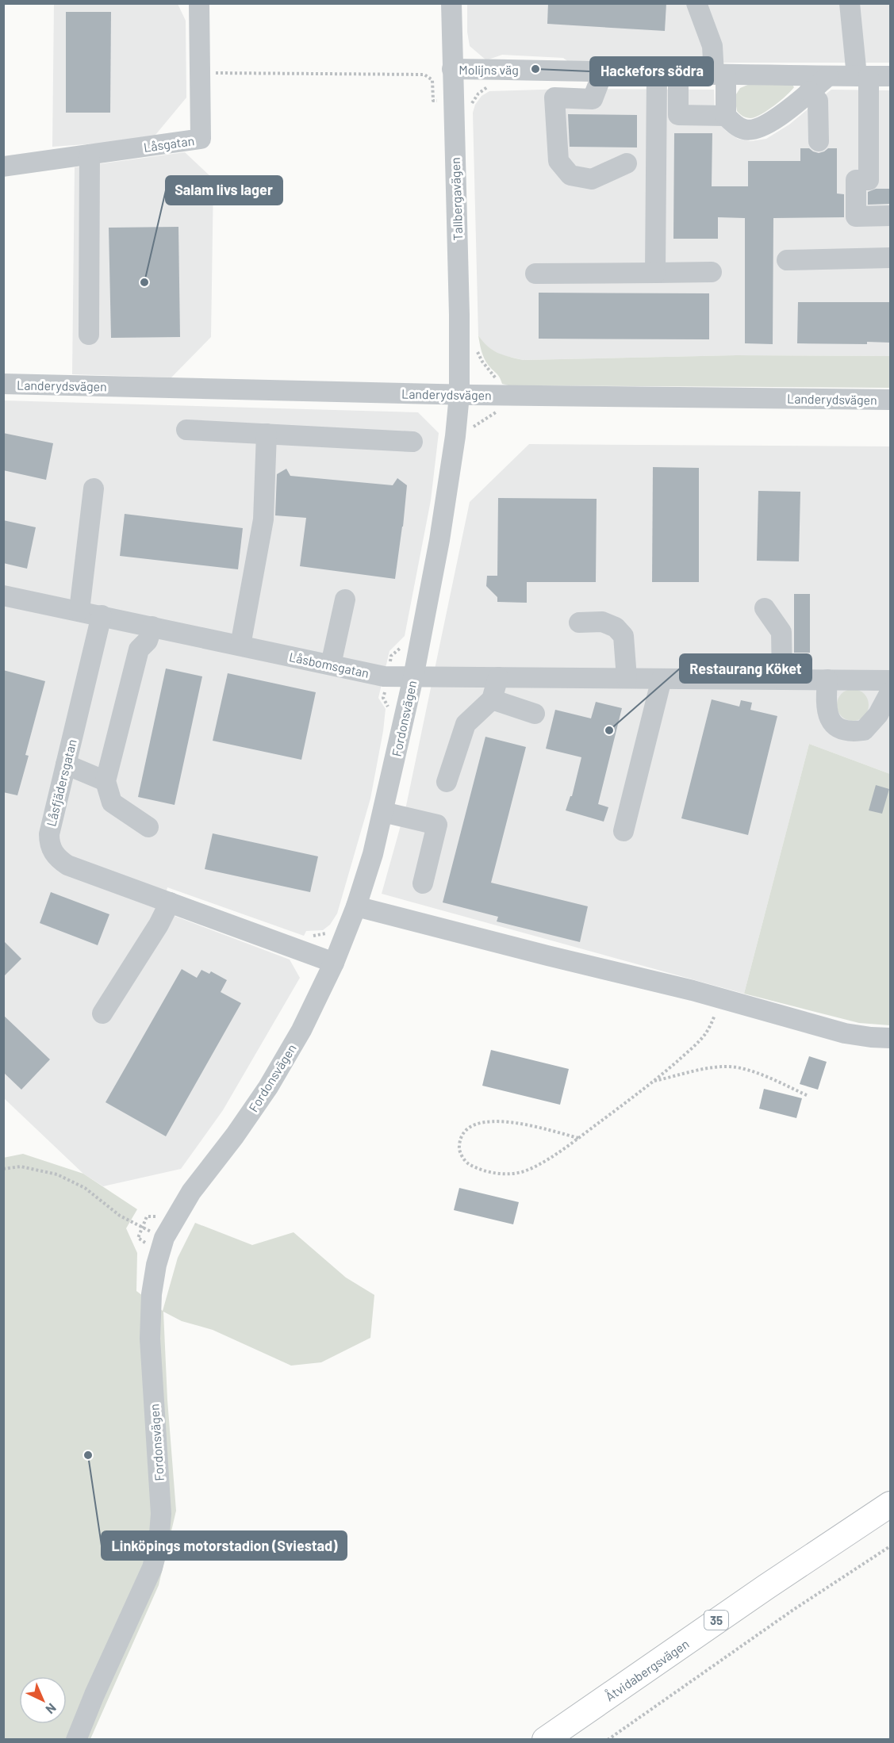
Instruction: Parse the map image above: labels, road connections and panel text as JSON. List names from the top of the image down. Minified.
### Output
{"streets":{"main road":["35","Åtvidabergsvägen"],"street":["Molijns väg","Låsgatan","Tallbergavägen","Landerydsvägen","Låsbomsgatan","Fordonsvägen","Låsfjädersgatan"]},"crossings":[["Molijns väg","Tallbergavägen"],["Tallbergavägen","Landerydsvägen"],["Tallbergavägen","Fordonsvägen"],["Landerydsvägen","Fordonsvägen"],["Låsbomsgatan","Fordonsvägen"],["Låsbomsgatan","Låsfjädersgatan"],["Fordonsvägen","Låsfjädersgatan"]],"places":["Hackefors södra","Salam livs lager","Restaurang Köket","Linköpings motorstadion (Sviestad)"],"north":"bottom right"}
